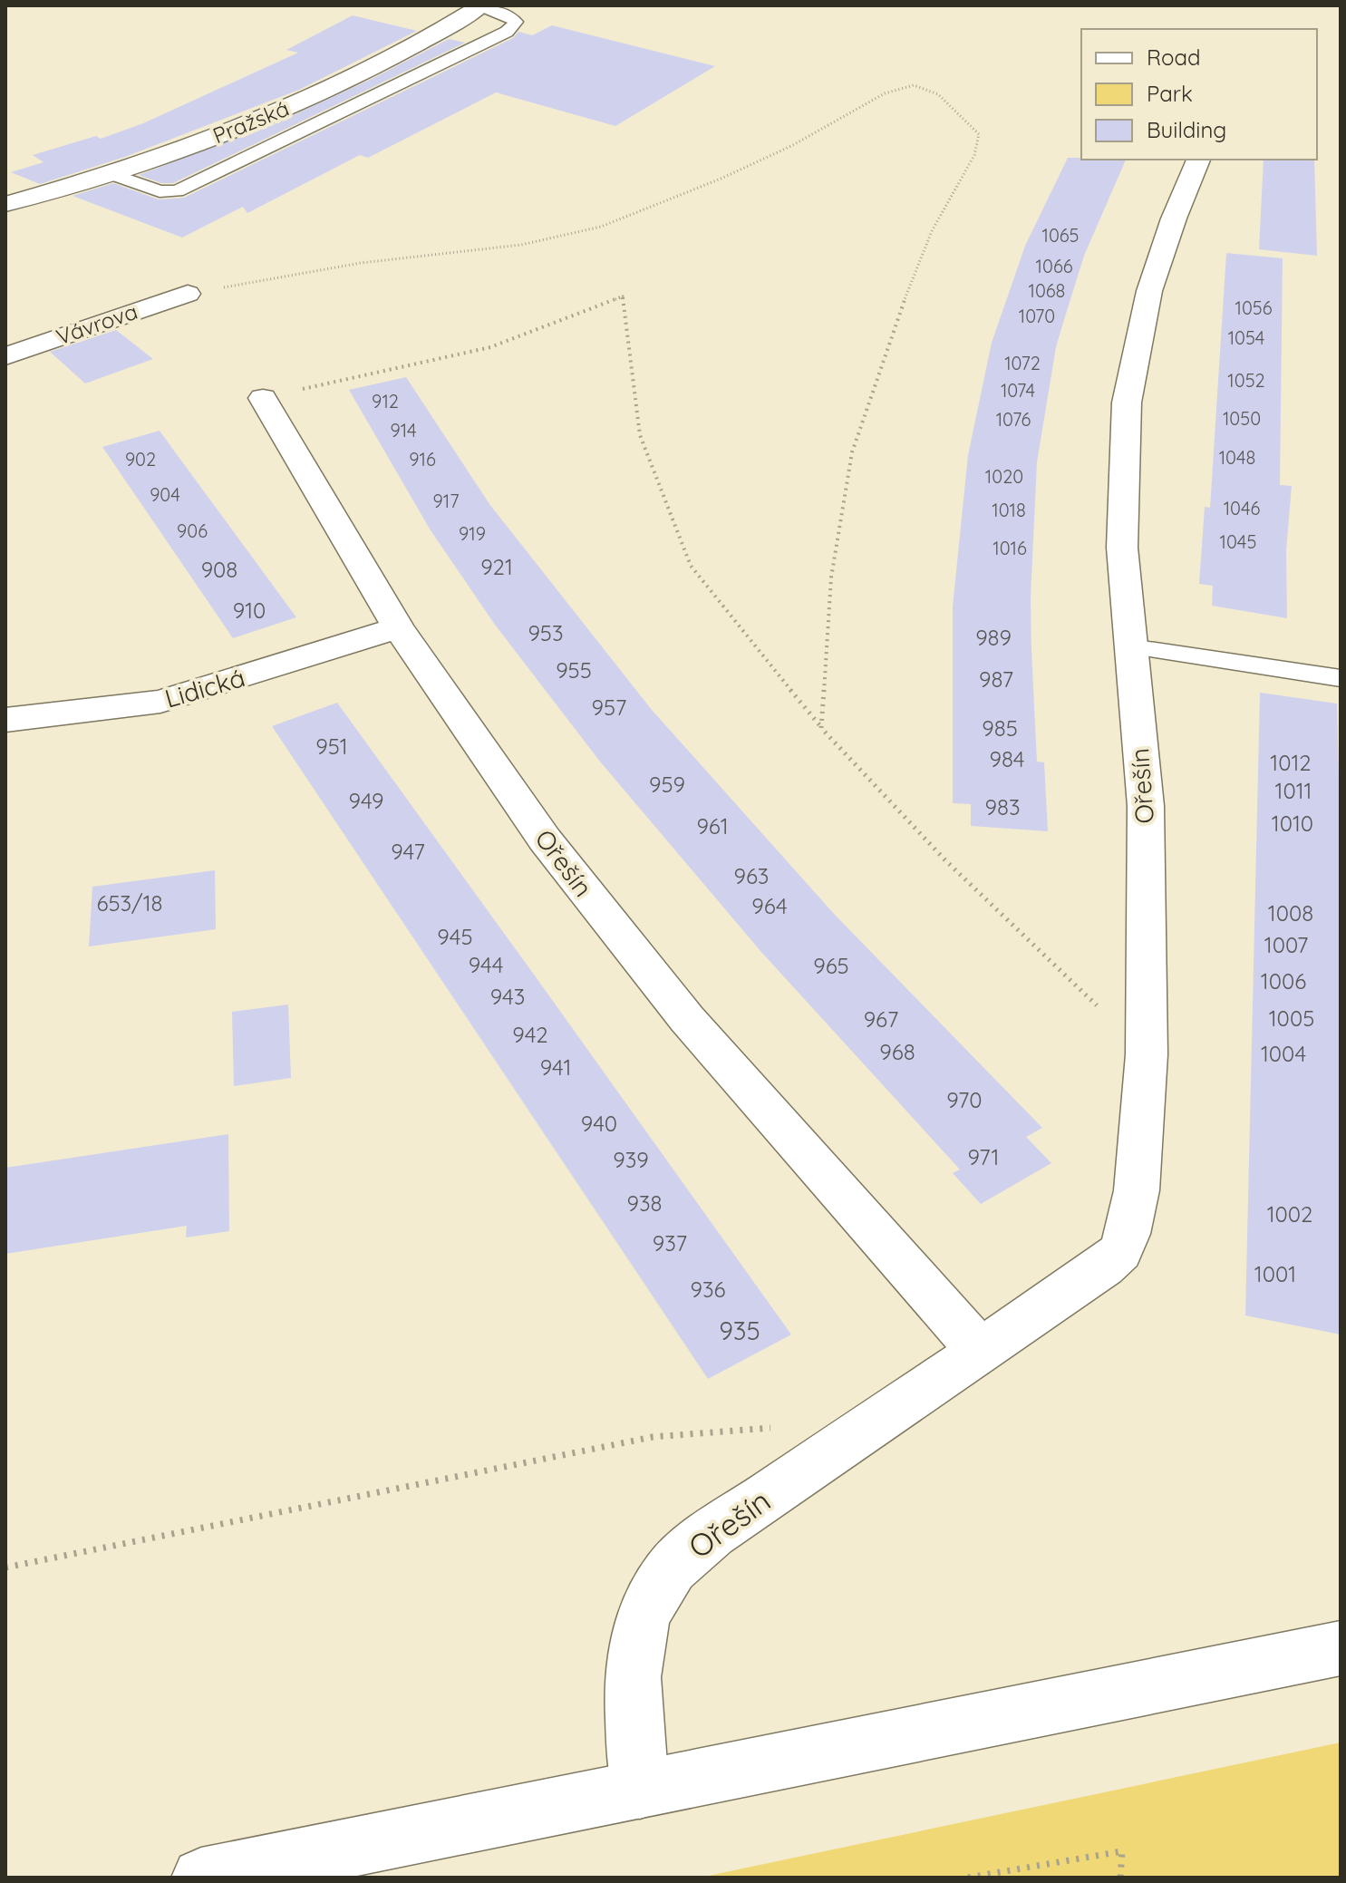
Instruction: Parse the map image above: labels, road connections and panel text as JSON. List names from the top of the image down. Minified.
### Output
{"streets":{"street":["Pražská","Vávrova","Lidická","Ořešín"]},"crossings":[["Lidická","Ořešín"]],"house_numbers":["1065","1066","1068","1056","1070","1054","1072","1052","1074","912","1050","1076","914","1048","902","916","1020","904","917","1046","1018","906","919","1045","1016","921","908","910","953","989","955","987","957","985","951","984","1012","959","1011","949","983","1010","961","947","963","653/18","964","1008","945","1007","944","965","1006","943","1005","967","942","968","1004","941","970","940","971","939","938","1002","937","1001","936","935"],"legend":["Road","Park","Building"]}
